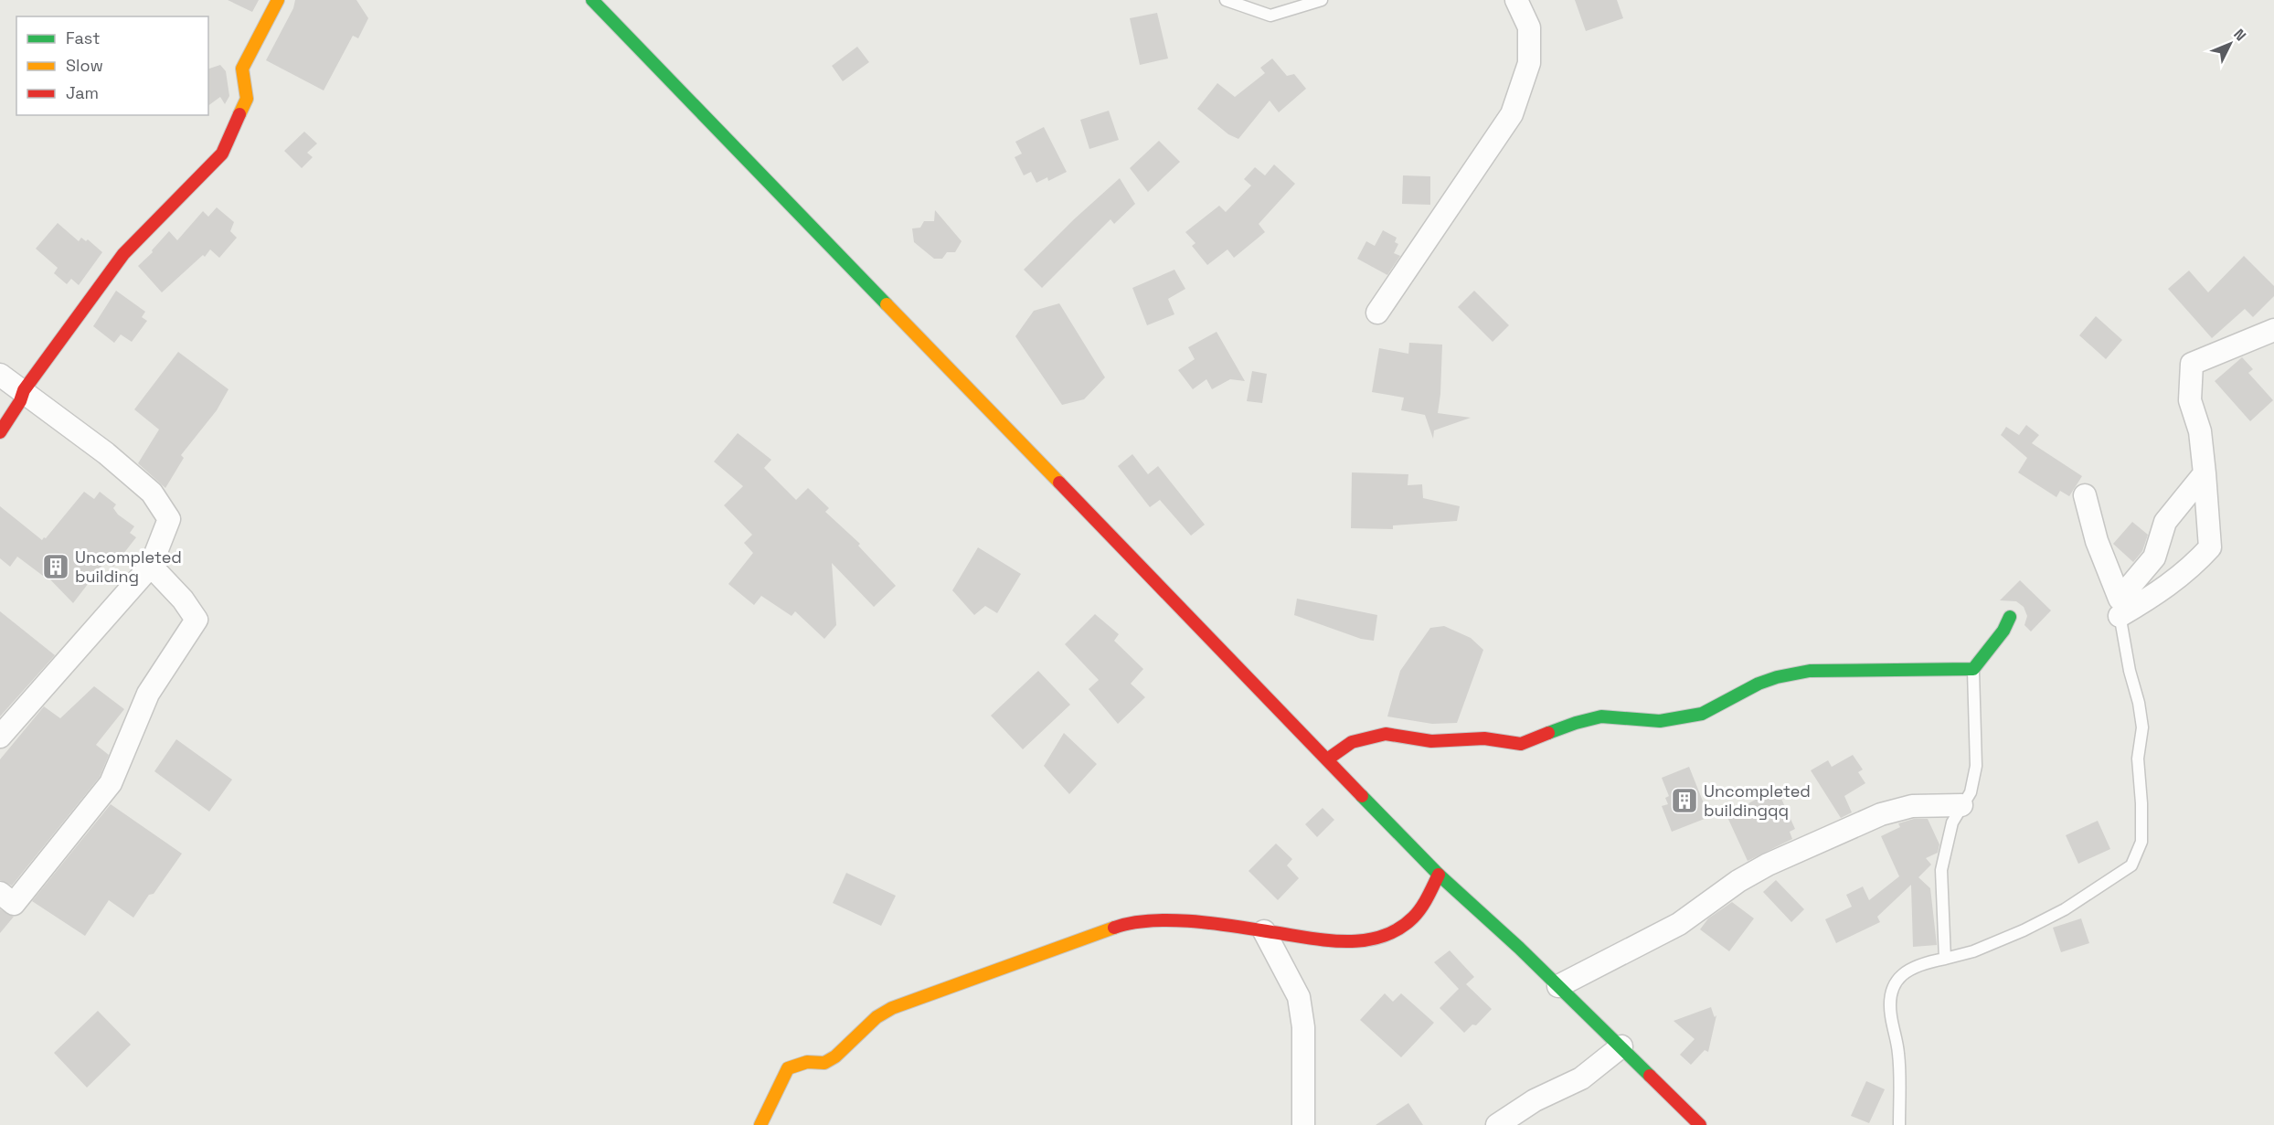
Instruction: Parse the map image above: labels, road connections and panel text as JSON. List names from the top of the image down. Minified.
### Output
{"places":{"building":["Uncompleted building","Uncompleted buildingqq"]},"legend":["Fast","Slow","Jam"],"north":"top right"}
